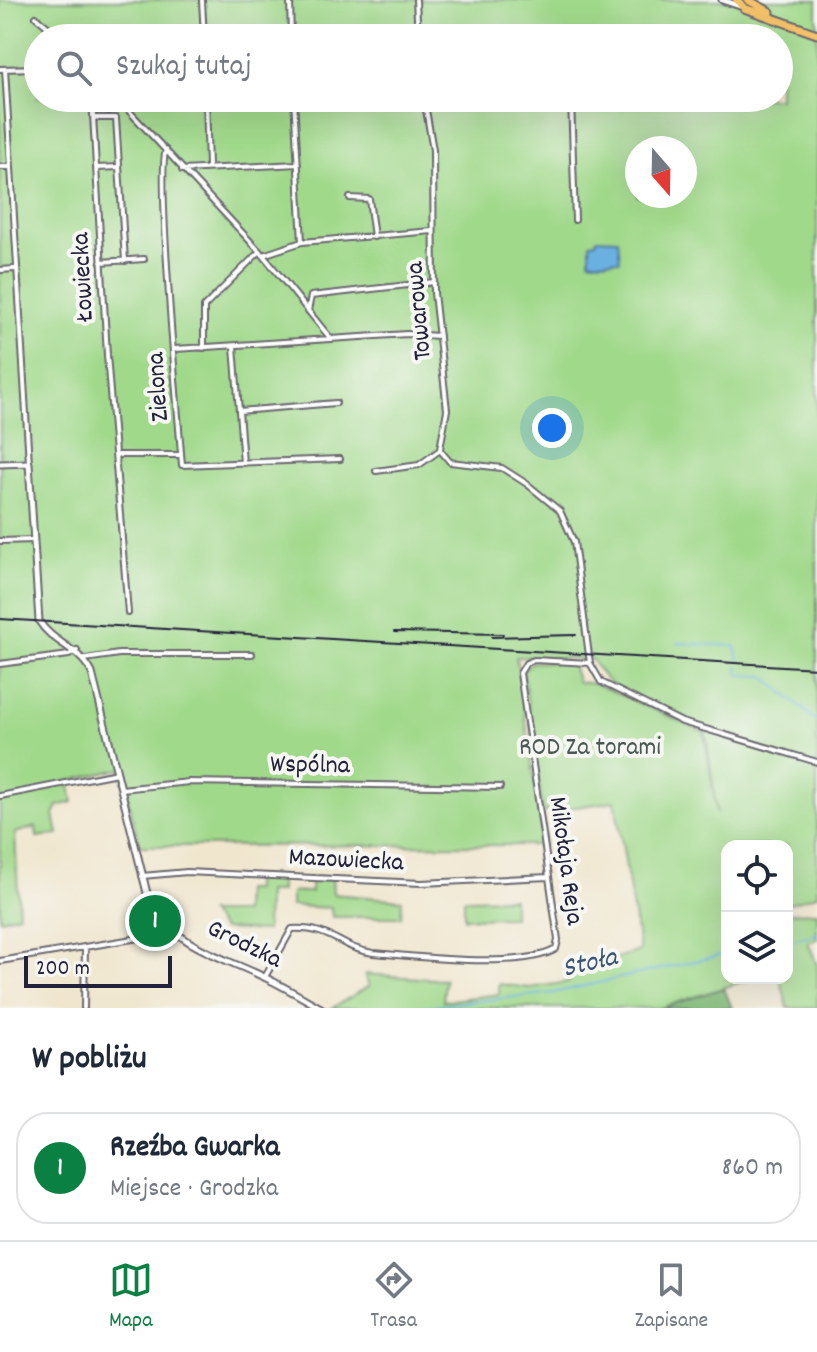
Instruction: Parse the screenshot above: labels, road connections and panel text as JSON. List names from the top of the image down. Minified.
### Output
{"streets":{"street":["Łowiecka","Towarowa","Zielona","Wspólna","Mazowiecka","Mikołaja Reja","Grodzka"]},"crossings":[["Wspólna","Grodzka"],["Mazowiecka","Mikołaja Reja"],["Mazowiecka","Grodzka"],["Mikołaja Reja","Grodzka"]],"water":["Stoła"],"parks":["ROD Za torami"],"scale_bar":"200 m","north":"bottom","page":{"search":"Szukaj tutaj","pins":"1","scale":"200 m","heading":"W pobliżu","list":[{"mark":"1","name":"Rzeźba Gwarka","note":"Miejsce · Grodzka","value":"860 m"}],"nav":["Mapa","Trasa","Zapisane"]}}
